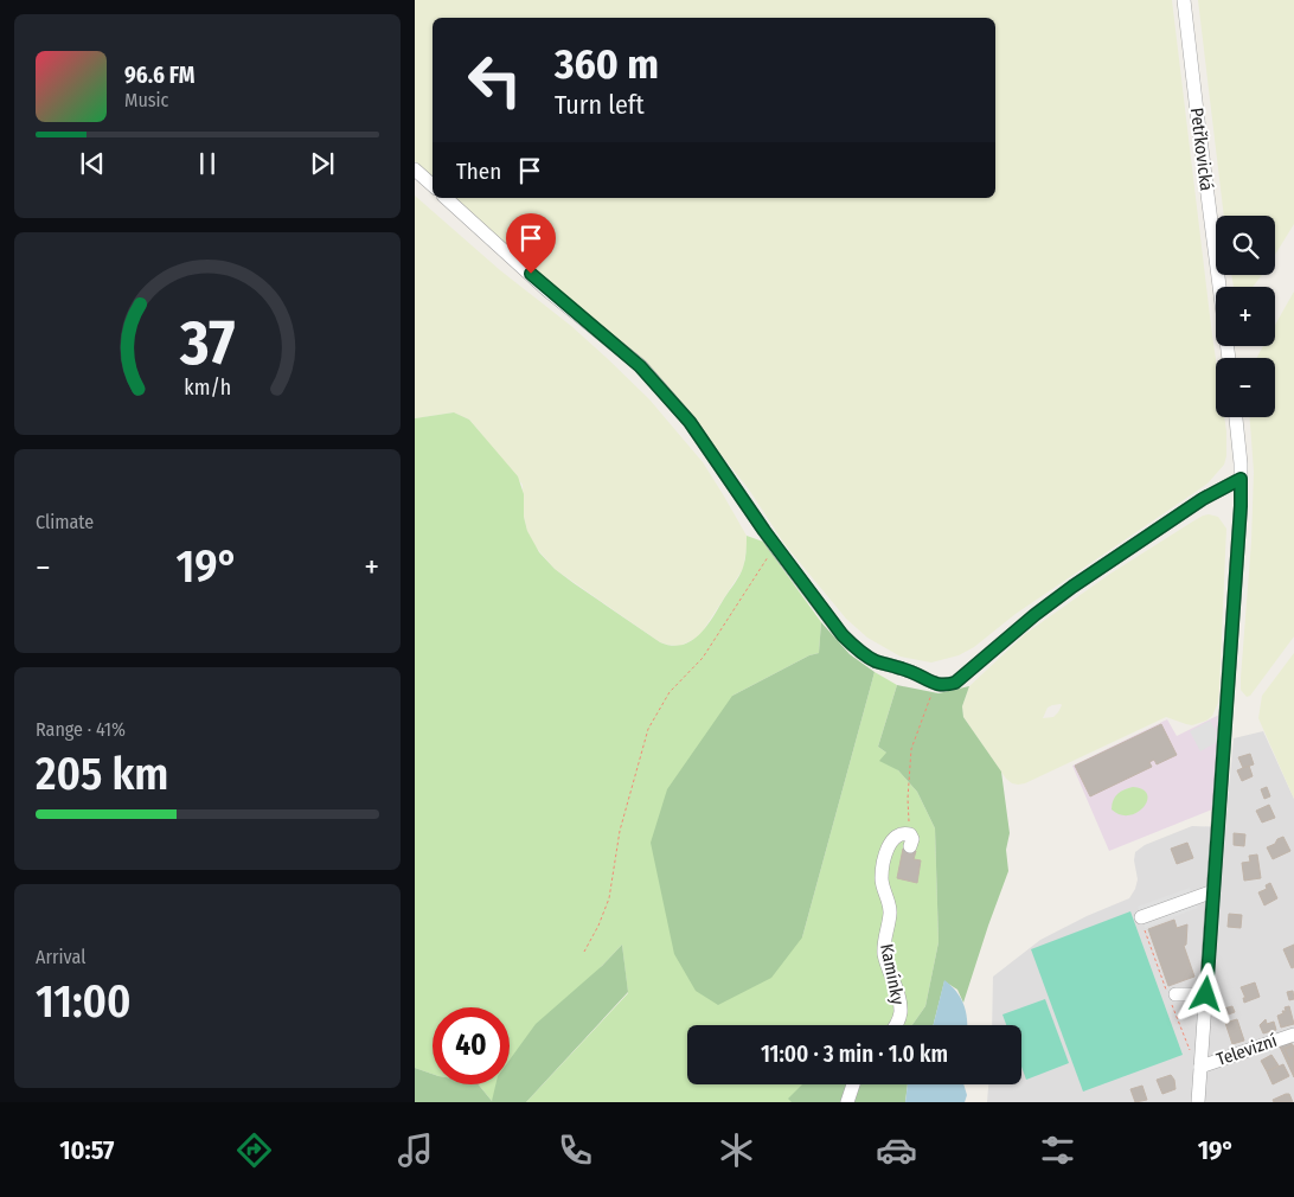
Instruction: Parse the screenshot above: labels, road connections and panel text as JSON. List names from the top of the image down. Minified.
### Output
{"streets":{"street":["Petřkovická","Kamínky","Televizní"]},"page":{"turn":["360 m","Turn left"],"song":["96.6 FM","Music"],"then":"Then","map_buttons":["+","−"],"tile":["Climate",["Range · 41%","205 km"],["Arrival","11:00"]],"heat":["−","19°","+"],"limit":"40","trip":"11:00 · 3 min · 1.0 km","tabs":["10:57","19°"],"gauge":["37","km/h"]}}
